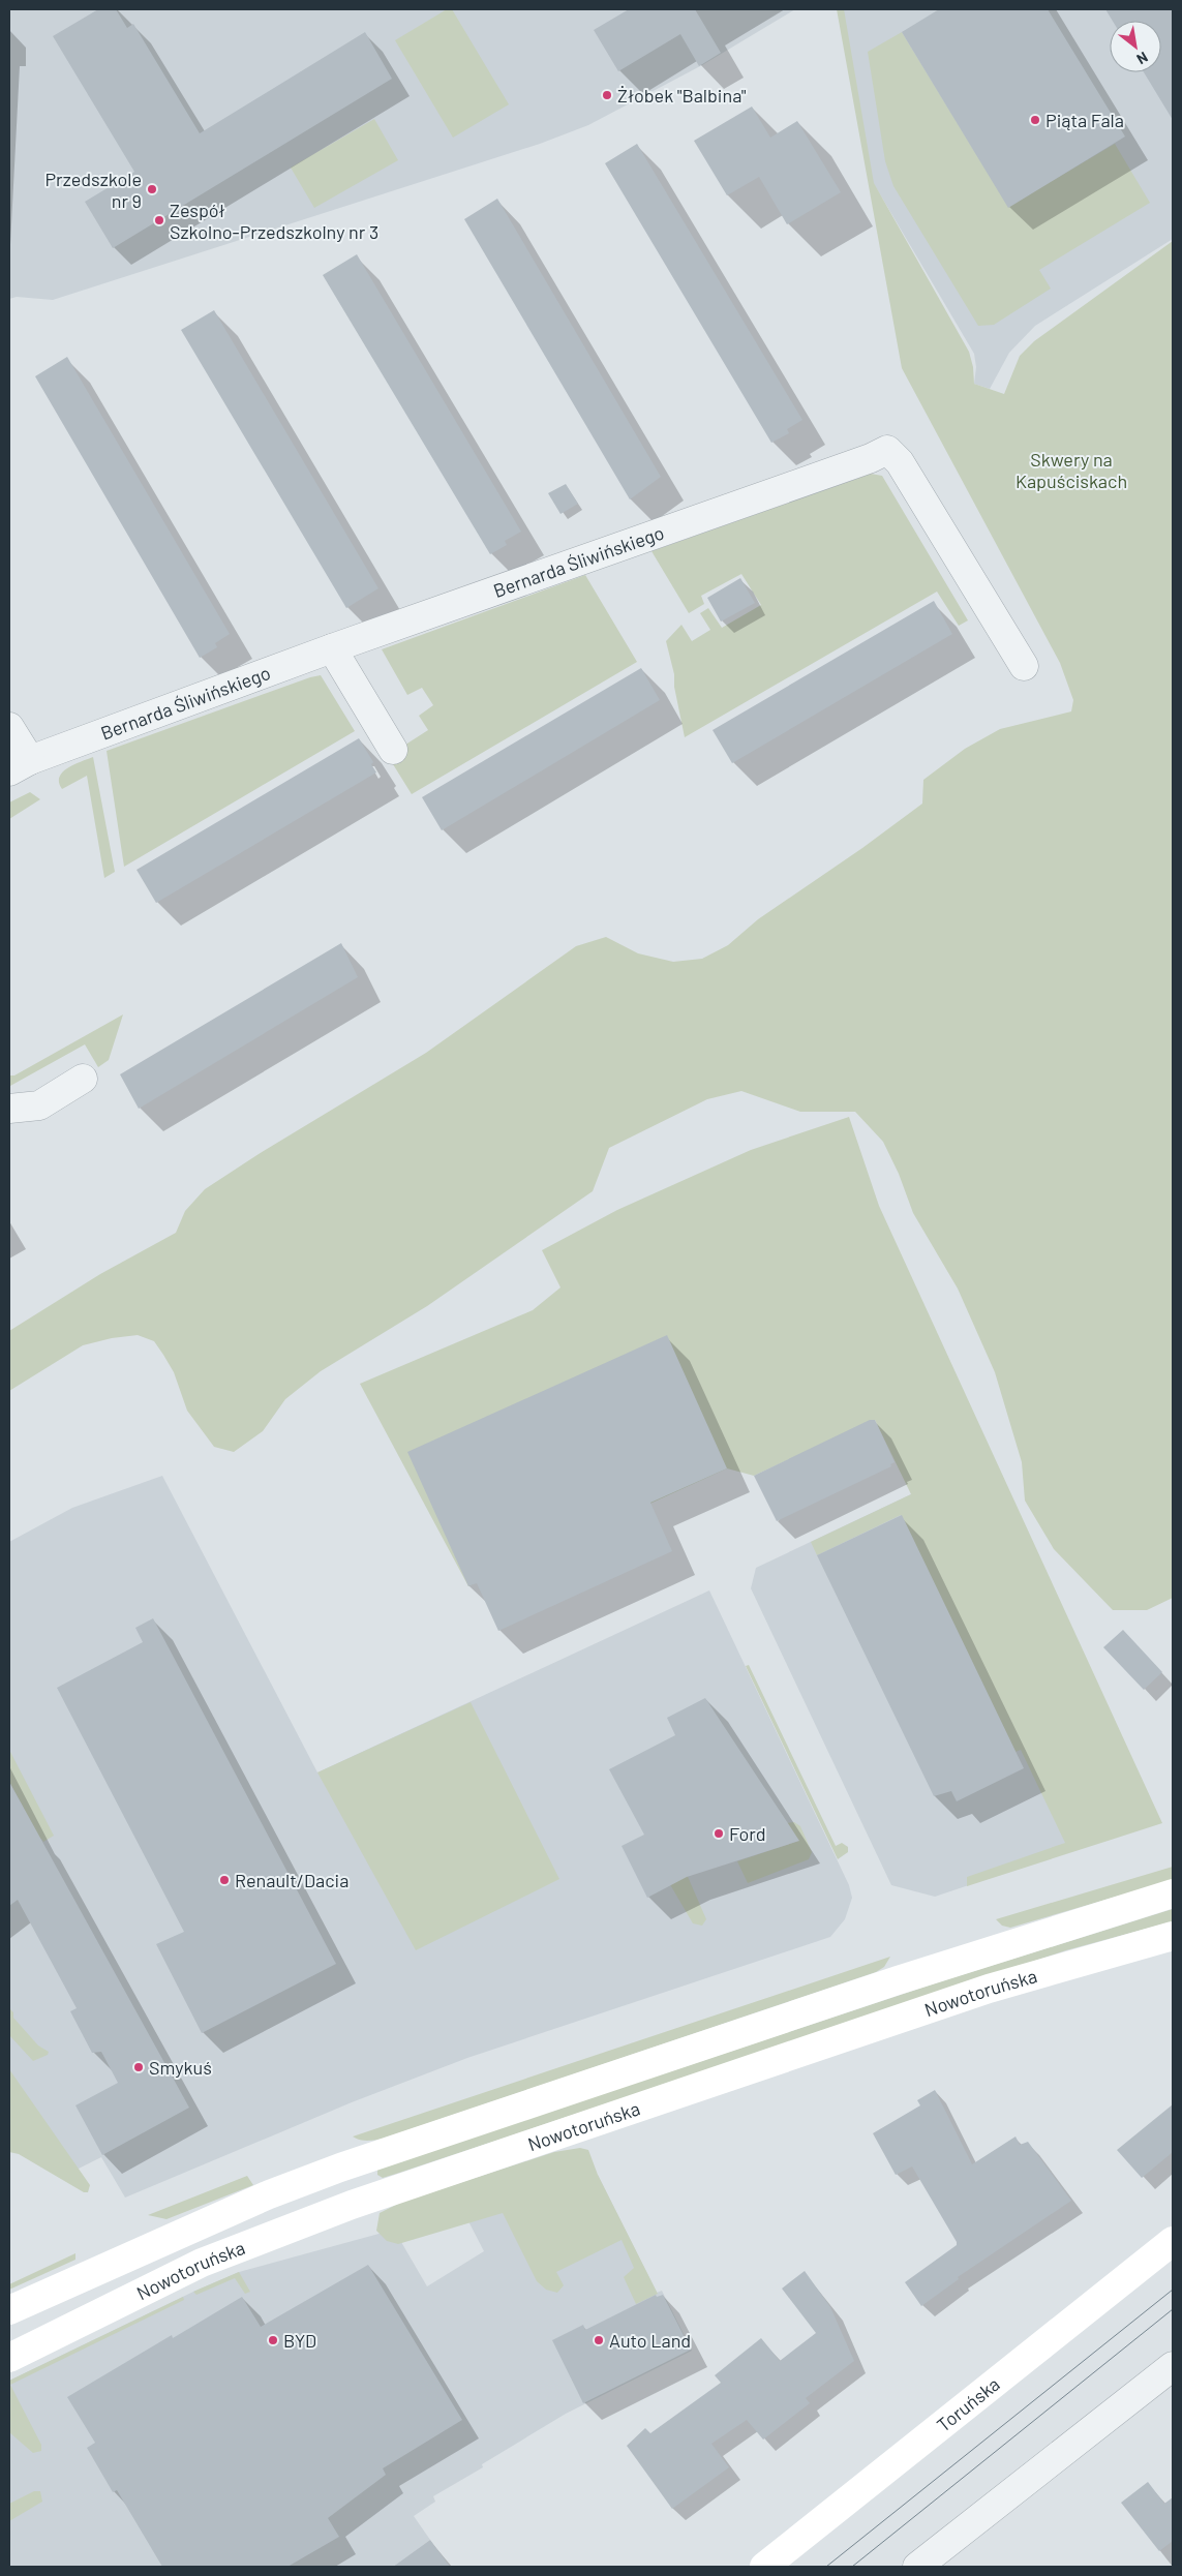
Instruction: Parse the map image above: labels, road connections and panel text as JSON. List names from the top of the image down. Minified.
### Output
{"streets":{"main road":["Nowotoruńska","Toruńska"],"street":["Bernarda Śliwińskiego"]},"parks":["Skwery na Kapuściskach"],"places":["Żłobek \"Balbina\"","Piąta Fala","Przedszkole nr 9","Zespół Szkolno-Przedszkolny nr 3","Ford","Renault/Dacia","Smykuś","BYD","Auto Land"],"north":"bottom right"}
